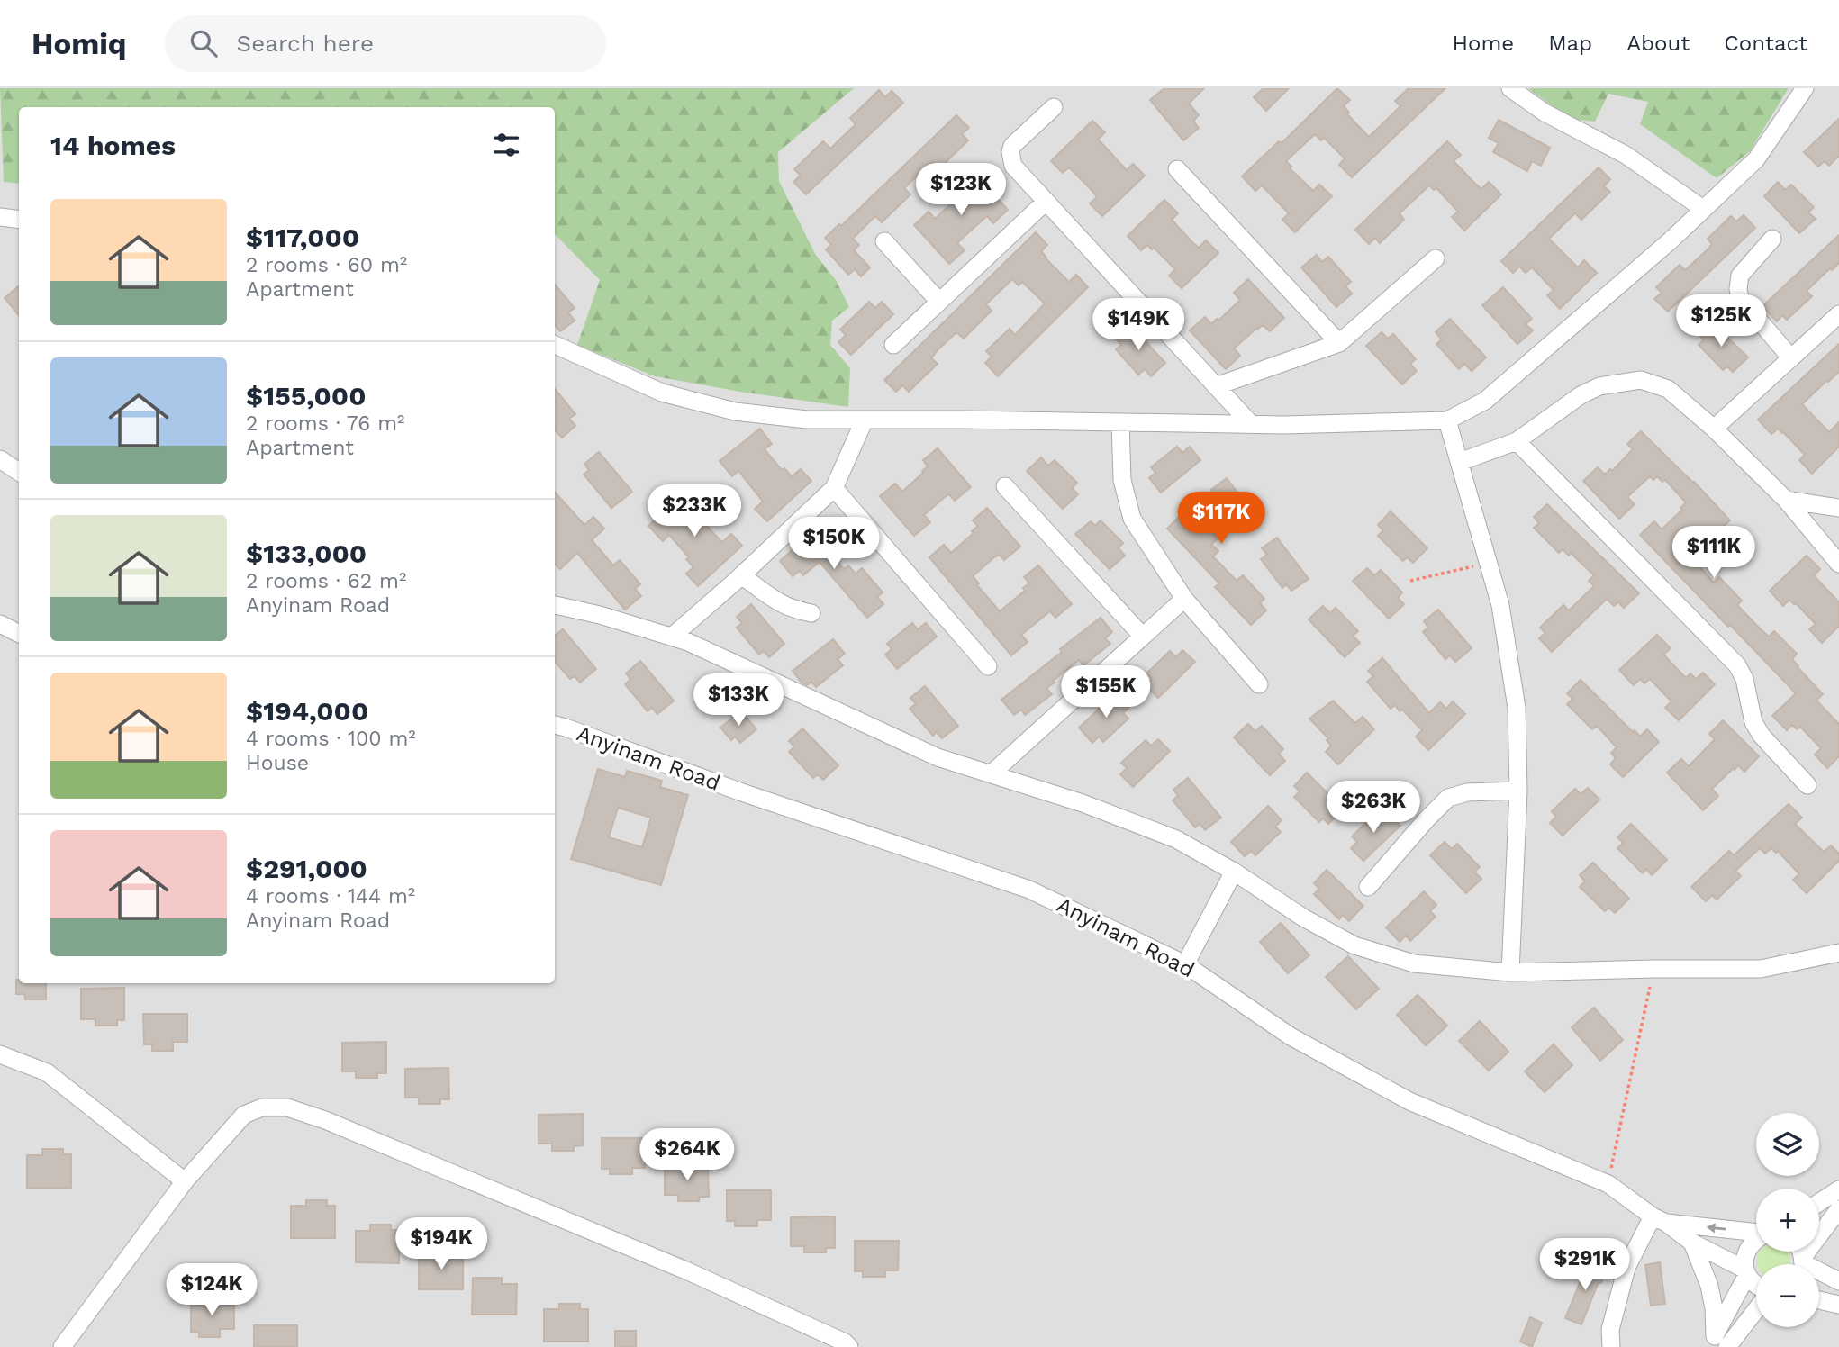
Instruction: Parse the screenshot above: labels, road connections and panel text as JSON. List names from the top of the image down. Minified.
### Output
{"streets":{"street":["Anyinam Road"]},"page":{"header":"Homiq","search":"Search here","nav":["Home","Map","About","Contact"],"heading":"14 homes","price":["$123K","$125K","$149K","$233K","$117K","$150K","$111K","$155K","$133K","$263K","$264K","$194K","$291K","$124K"],"list":[{"name":"$117,000","note":"2 rooms · 60 m² · Apartment"},{"name":"$155,000","note":"2 rooms · 76 m² · Apartment"},{"name":"$133,000","note":"2 rooms · 62 m² · Anyinam Road"},{"name":"$194,000","note":"4 rooms · 100 m² · House"},{"name":"$291,000","note":"4 rooms · 144 m² · Anyinam Road"}],"map_buttons":["+","−"]}}
